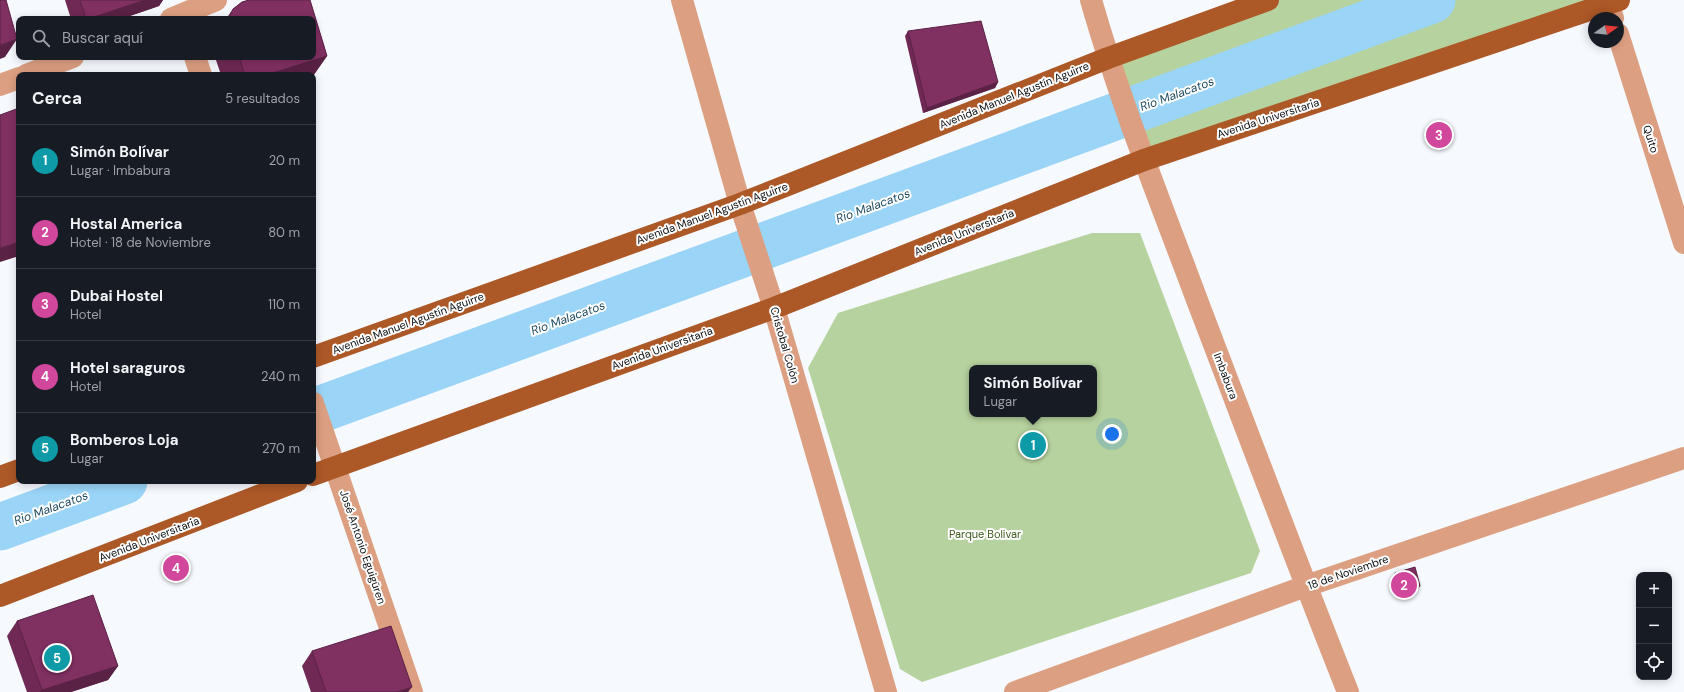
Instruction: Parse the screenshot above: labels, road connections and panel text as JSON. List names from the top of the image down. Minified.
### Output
{"streets":{"main road":["Avenida Manuel Agustín Aguirre","Avenida Universitaria"],"street":["Quito","Cristobal Colón","Imbabura","José Antonio Eguigüren","18 de Noviembre"]},"crossings":[["Avenida Manuel Agustín Aguirre","Cristobal Colón"],["Avenida Manuel Agustín Aguirre","Imbabura"],["Avenida Universitaria","Cristobal Colón"],["Avenida Universitaria","Imbabura"],["Avenida Universitaria","José Antonio Eguigüren"],["Imbabura","18 de Noviembre"]],"water":["Rio Malacatos"],"parks":["Parque Bolivar"],"north":"right","page":{"search":"Buscar aquí","heading":["Cerca","5 resultados"],"pins":["3","1","4","2","5"],"list":[{"mark":"1","name":"Simón Bolívar","note":"Lugar · Imbabura","value":"20 m"},{"mark":"2","name":"Hostal America","note":"Hotel · 18 de Noviembre","value":"80 m"},{"mark":"3","name":"Dubai Hostel","note":"Hotel","value":"110 m"},{"mark":"4","name":"Hotel saraguros","note":"Hotel","value":"240 m"},{"mark":"5","name":"Bomberos Loja","note":"Lugar","value":"270 m"}],"popup":["Simón Bolívar","Lugar"],"map_buttons":["+","−"]}}
